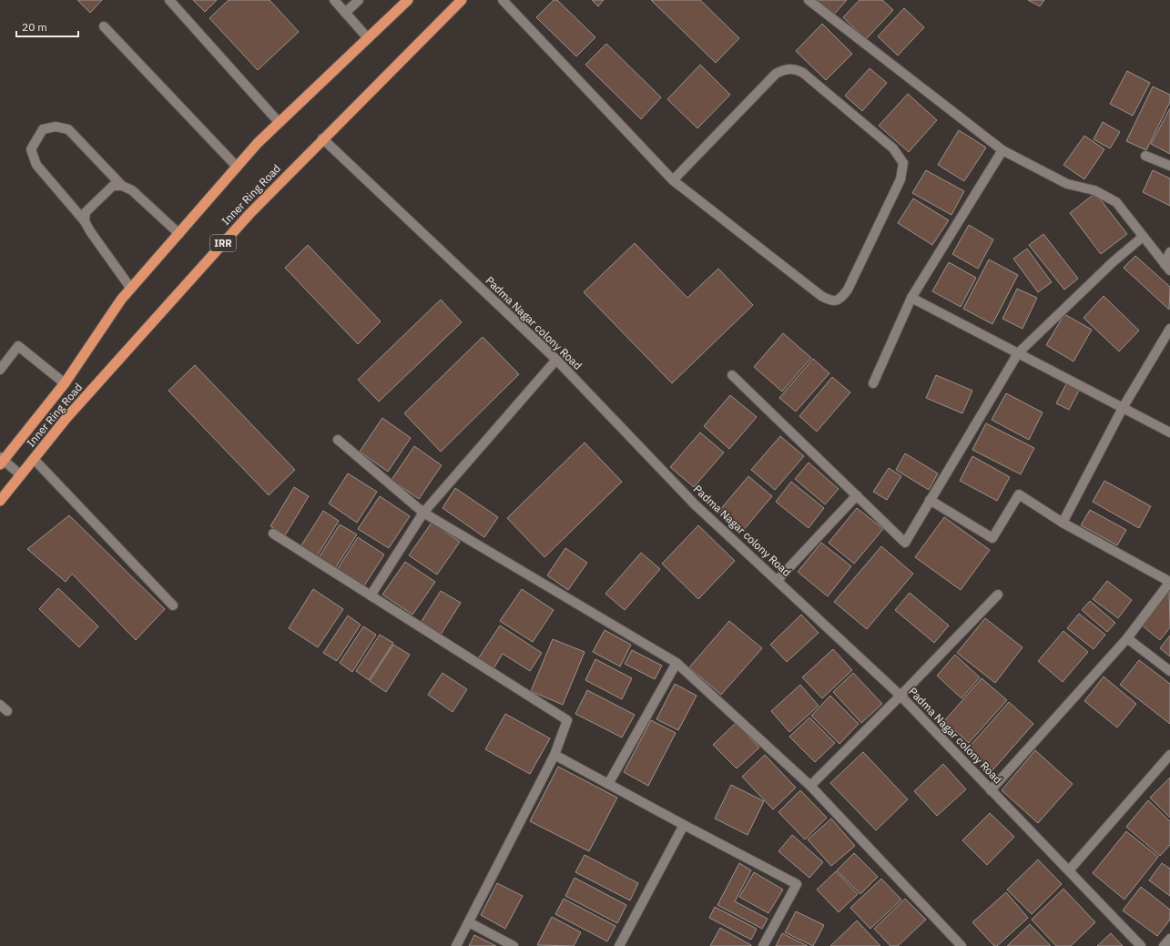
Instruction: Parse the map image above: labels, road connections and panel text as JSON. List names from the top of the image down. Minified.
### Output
{"streets":{"highway":["Inner Ring Road","IRR"],"street":["Padma Nagar colony Road"]},"crossings":[["Inner Ring Road","Padma Nagar colony Road"]],"scale_bar":"20 m"}
